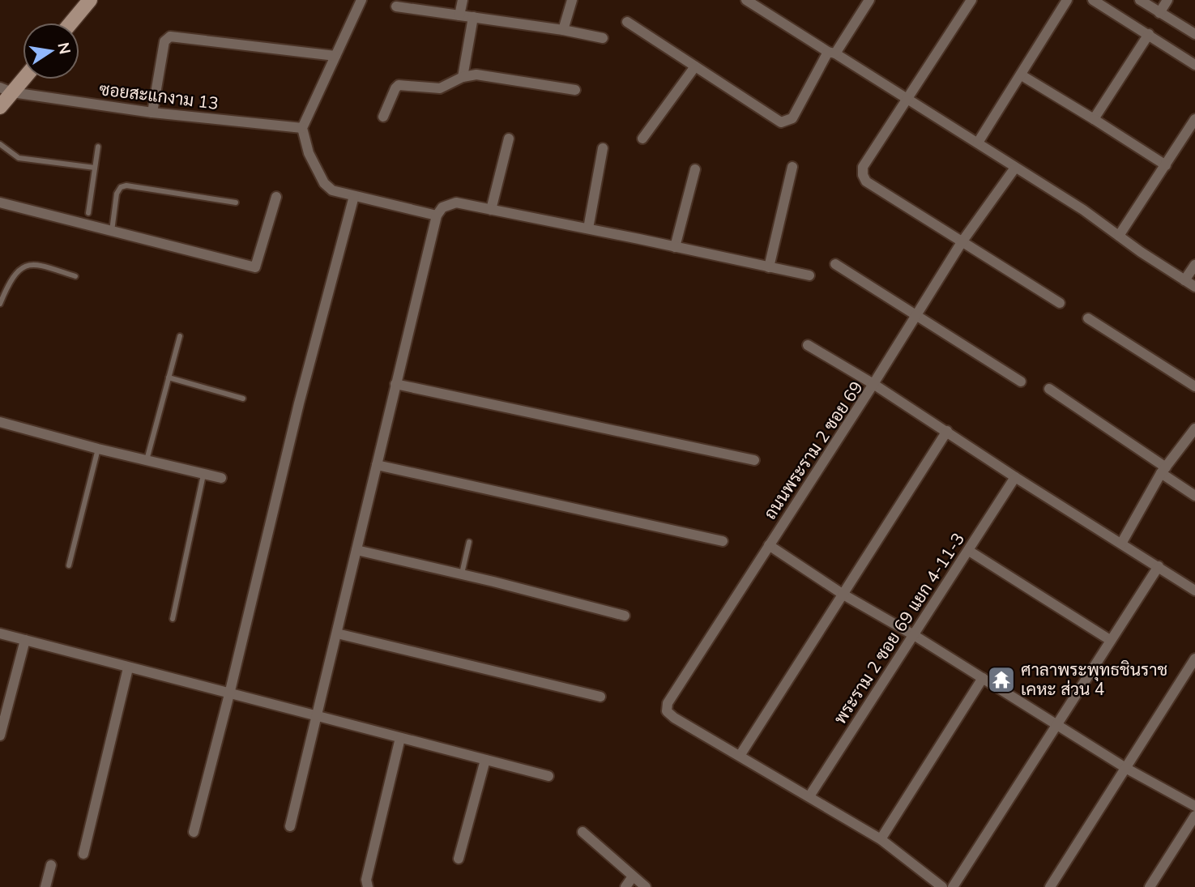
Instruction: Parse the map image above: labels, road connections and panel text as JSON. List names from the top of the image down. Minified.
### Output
{"streets":{"street":["ซอยสะแกงาม 13","ถนนพระราม 2 ซอย 69","พระราม 2 ซอย 69 แยก 4-11-3"]},"crossings":[["ถนนพระราม 2 ซอย 69","พระราม 2 ซอย 69 แยก 4-11-3"]],"places":{"temple":["ศาลาพระพุทธชินราช เคหะ ส่วน 4"]},"north":"right"}
